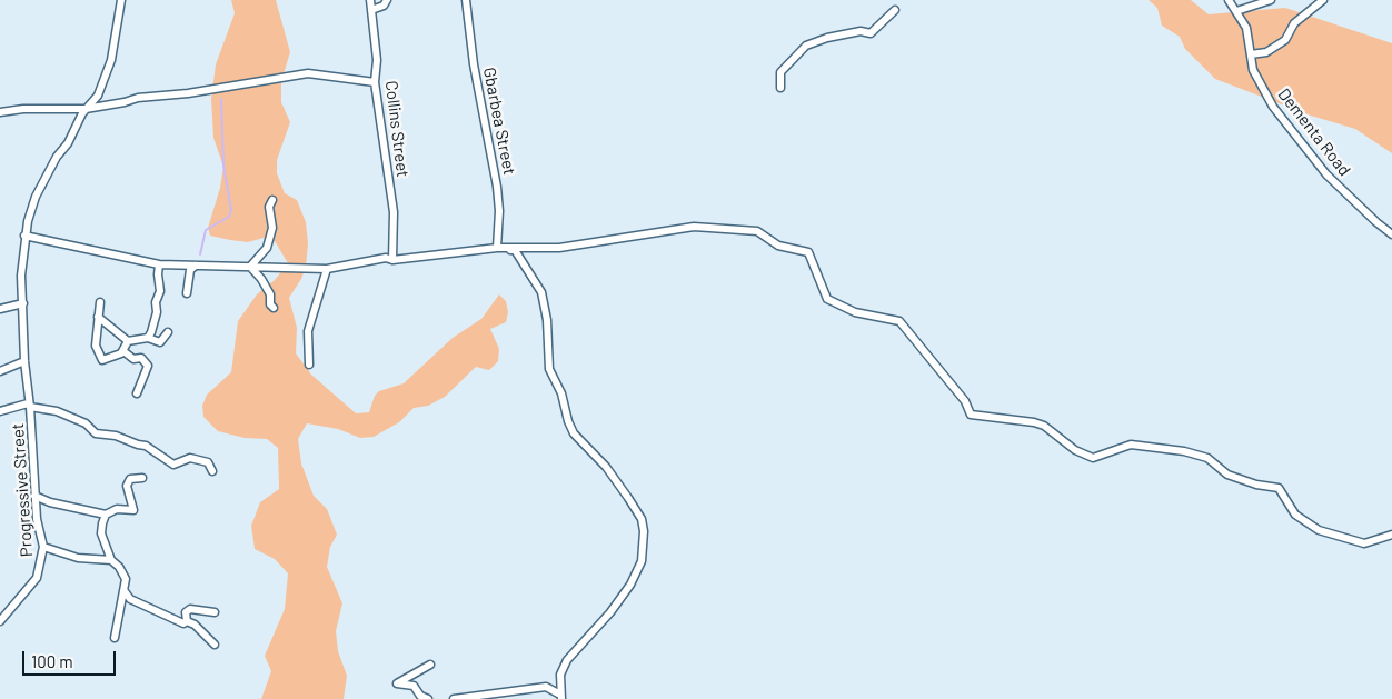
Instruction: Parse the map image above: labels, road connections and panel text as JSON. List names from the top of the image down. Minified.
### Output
{"streets":{"street":["Gbarbea Street","Collins Street","Dementa Road","Progressive Street"]},"scale_bar":"100 m"}
